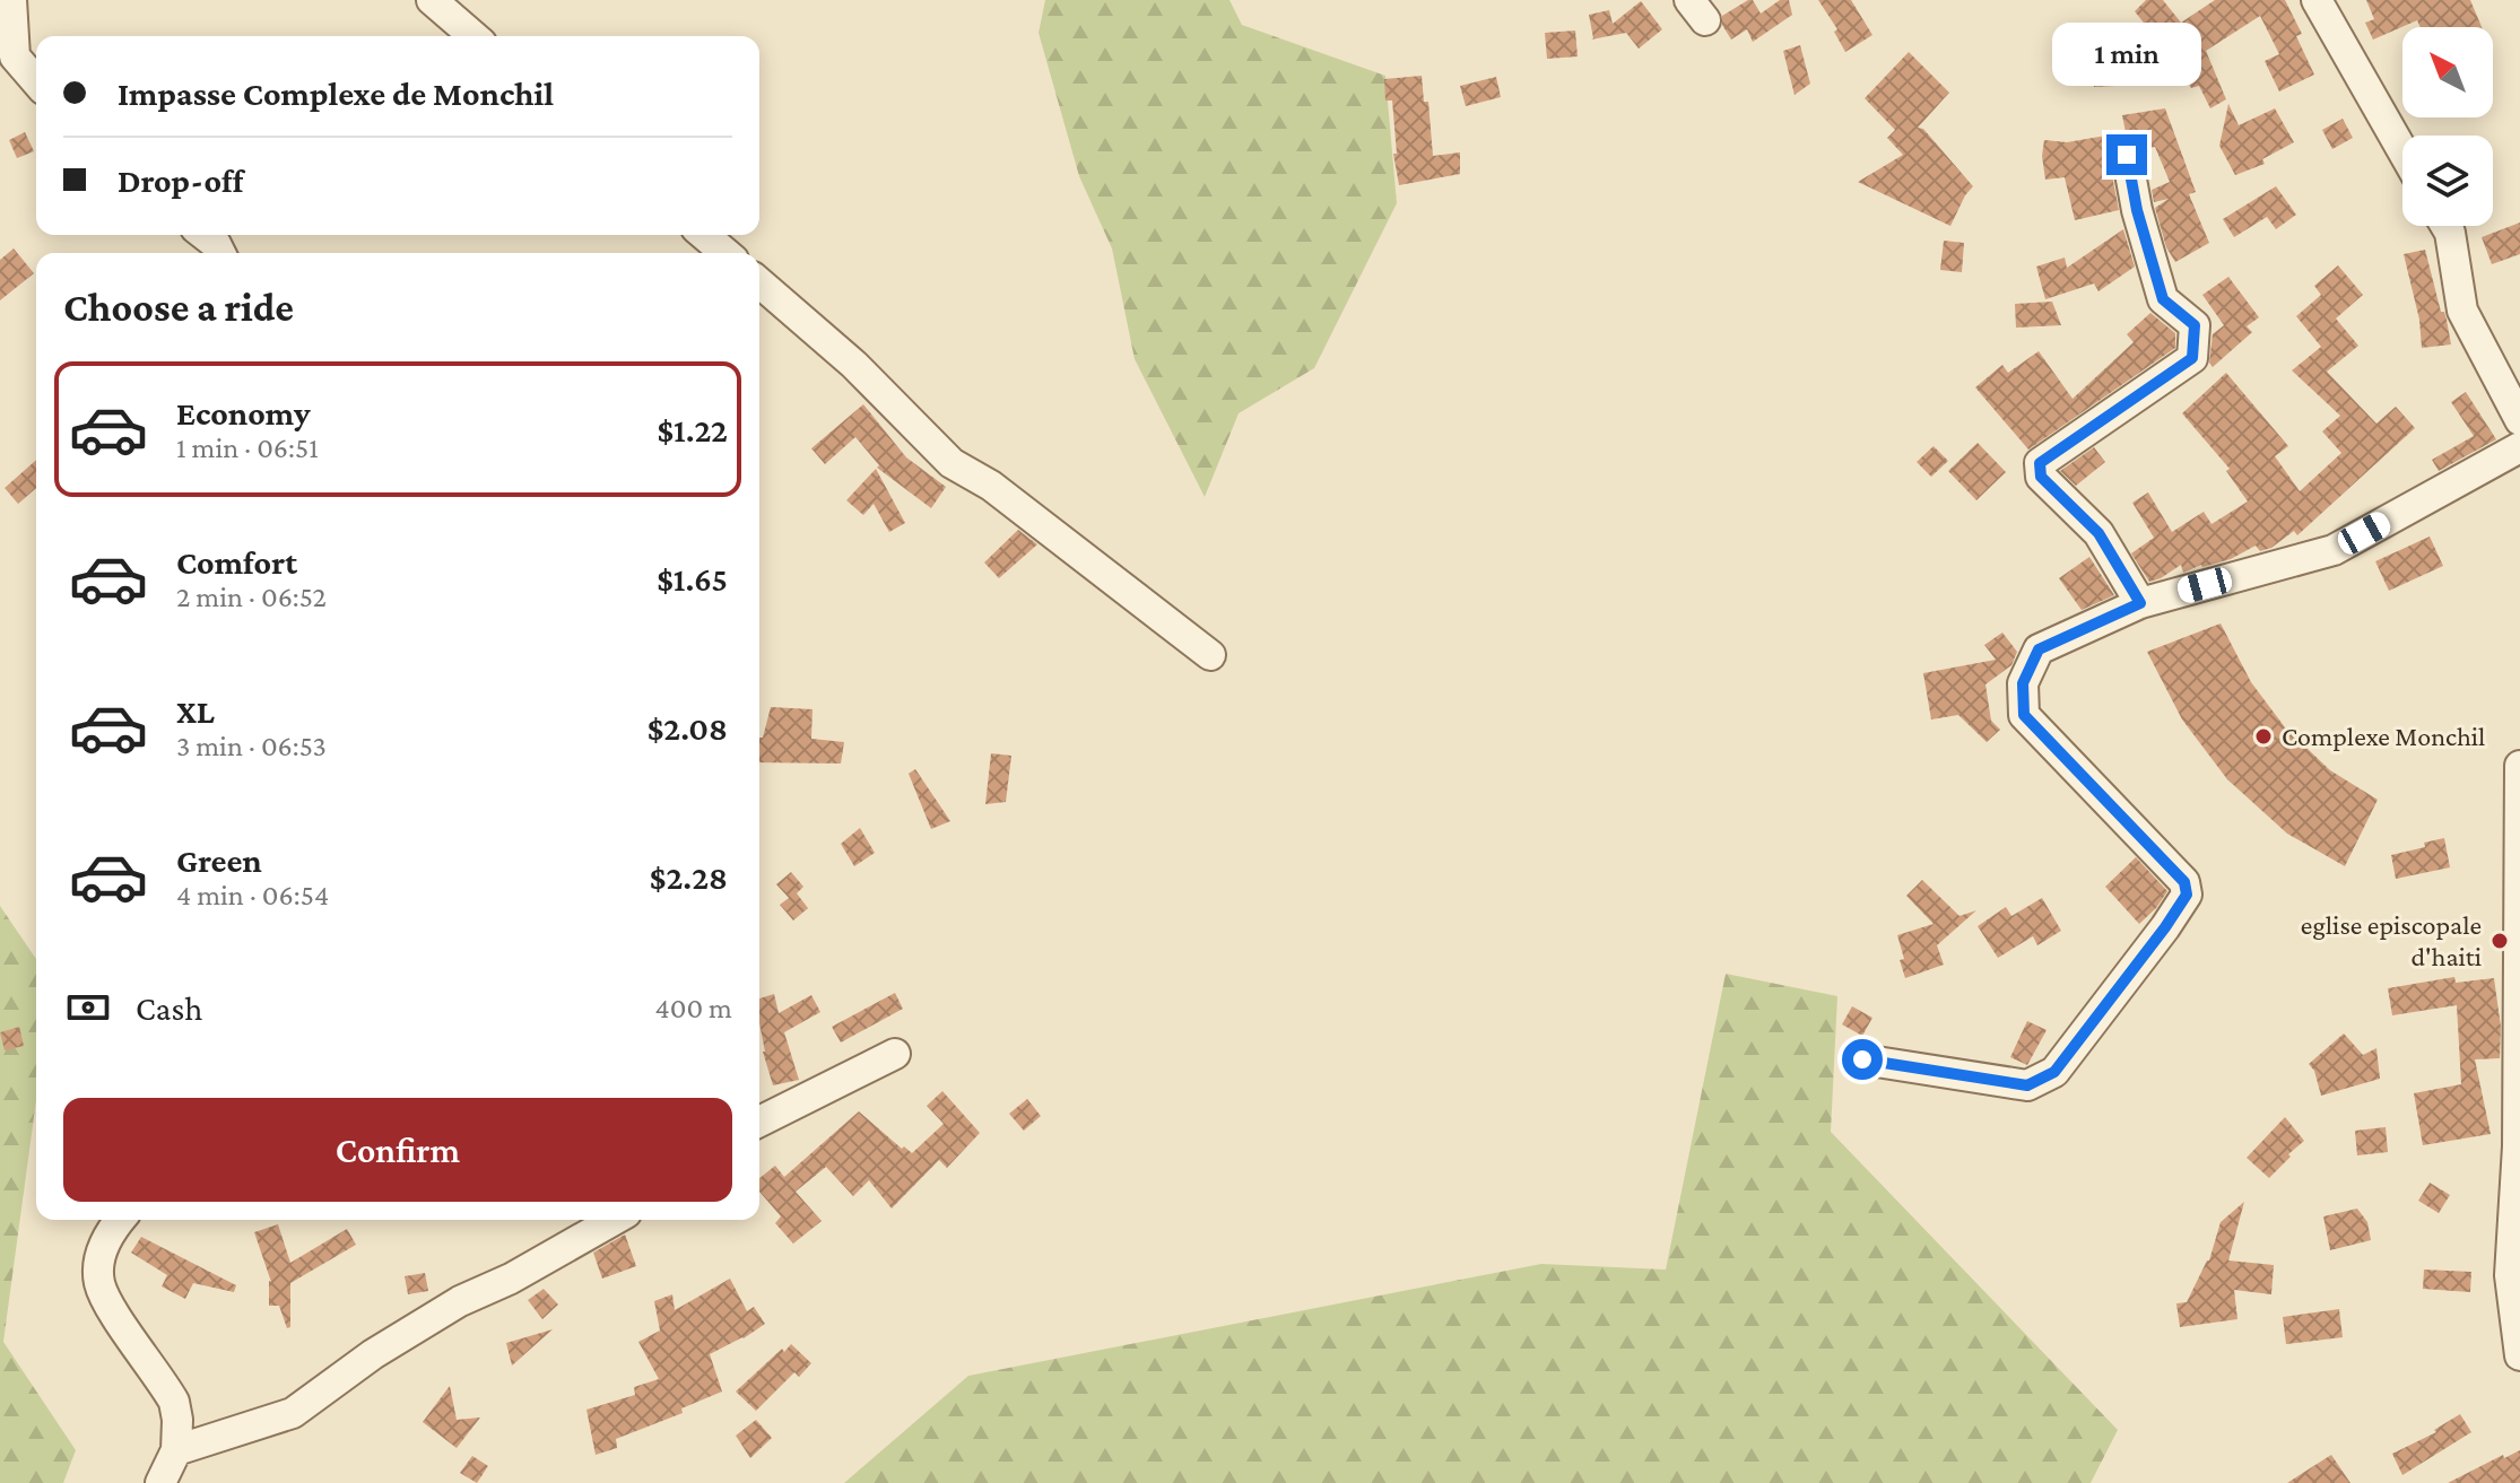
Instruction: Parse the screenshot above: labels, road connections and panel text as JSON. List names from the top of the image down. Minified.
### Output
{"places":["Complexe Monchil","eglise episcopale d'haiti"],"north":"top left","page":{"bubble":"1 min","banner":["Impasse Complexe de Monchil","Drop-off"],"heading":"Choose a ride","list":[{"name":"Economy","note":"1 min · 06:51","value":"$1.22"},{"name":"Comfort","note":"2 min · 06:52","value":"$1.65"},{"name":"XL","note":"3 min · 06:53","value":"$2.08"},{"name":"Green","note":"4 min · 06:54","value":"$2.28"}],"pay":["Cash","400 m"],"buttons":"Confirm"}}
